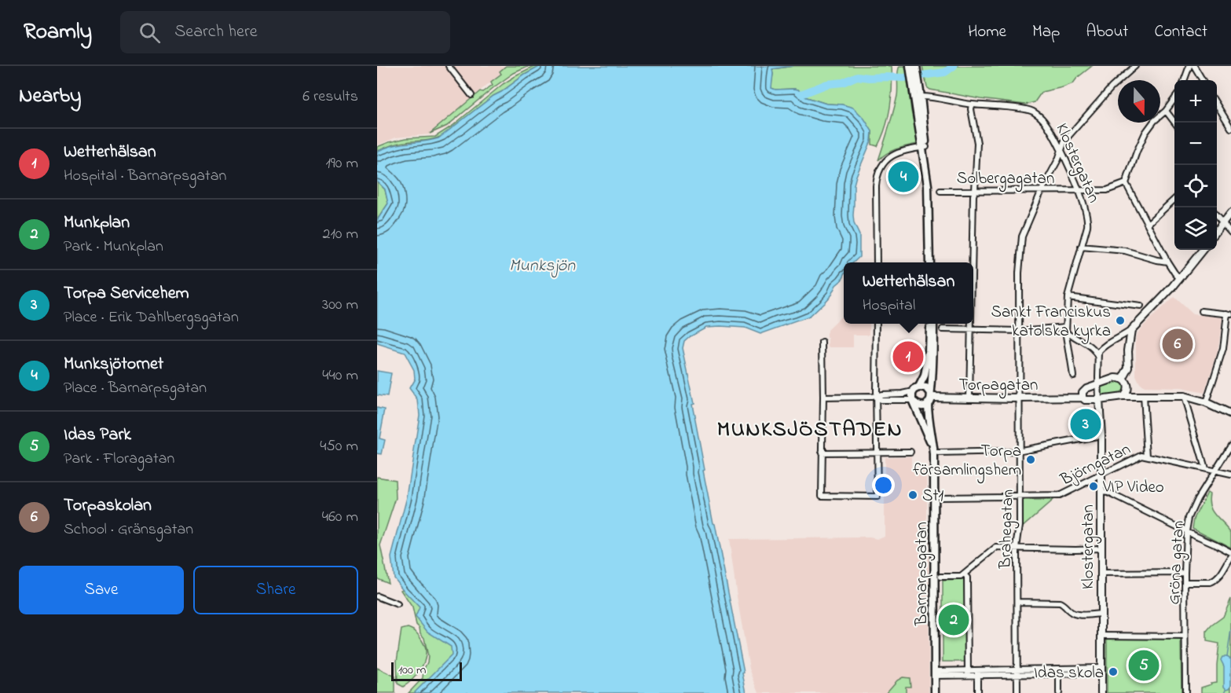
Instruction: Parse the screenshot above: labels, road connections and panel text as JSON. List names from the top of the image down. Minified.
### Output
{"streets":{"main road":["Barnarpsgatan"],"street":["Klostergatan","Solbergagatan","Torpagatan","Björngatan","Brahegatan","Gröna gatan"]},"crossings":[["Klostergatan","Solbergagatan"],["Klostergatan","Torpagatan"],["Klostergatan","Björngatan"],["Klostergatan","Brahegatan"],["Solbergagatan","Brahegatan"],["Torpagatan","Brahegatan"],["Torpagatan","Barnarpsgatan"],["Björngatan","Brahegatan"],["Björngatan","Gröna gatan"]],"districts":["MUNKSJÖSTADEN"],"water":["Munksjön"],"places":["Sankt Franciskus katolska kyrka","Torpa församlingshem","VIP Video","St1","Idas skola"],"scale_bar":"100 m","north":"bottom","page":{"header":"Roamly","search":"Search here","nav":["Home","Map","About","Contact"],"heading":["Nearby","6 results"],"map_buttons":["+","−"],"list":[{"mark":"1","name":"Wetterhälsan","note":"Hospital · Barnarpsgatan","value":"190 m"},{"mark":"2","name":"Munkplan","note":"Park · Munkplan","value":"210 m"},{"mark":"3","name":"Torpa Servicehem","note":"Place · Erik Dahlbergsgatan","value":"300 m"},{"mark":"4","name":"Munksjötornet","note":"Place · Barnarpsgatan","value":"440 m"},{"mark":"5","name":"Idas Park","note":"Park · Floragatan","value":"450 m"},{"mark":"6","name":"Torpaskolan","note":"School · Gränsgatan","value":"460 m"}],"pins":["4","6","1","3","2","5"],"popup":["Wetterhälsan","Hospital"],"buttons":["Save","Share"],"scale":"100 m"}}
